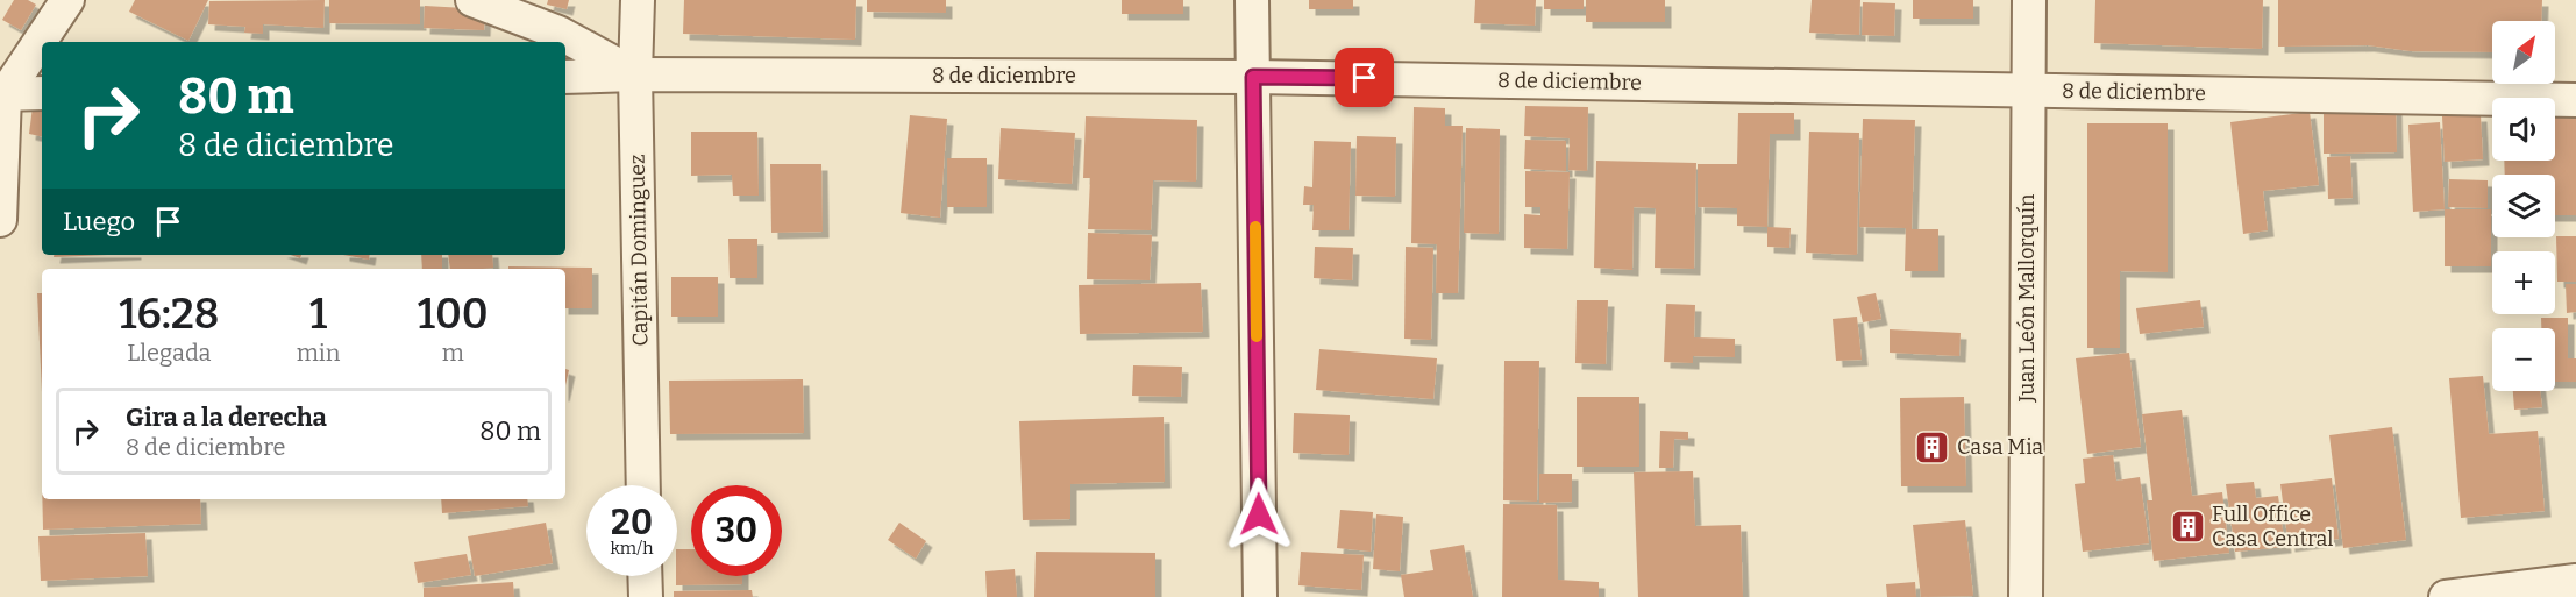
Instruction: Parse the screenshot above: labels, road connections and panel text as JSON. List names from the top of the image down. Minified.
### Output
{"streets":{"street":["8 de diciembre","Capitán Dominguez","Juan León Mallorquín"]},"crossings":[["8 de diciembre","Capitán Dominguez"],["8 de diciembre","Juan León Mallorquín"]],"places":{"building":["Casa Mia","Full Office Casa Central"]},"north":"top right","page":{"map_buttons":["+","−"],"turn":["80 m","8 de diciembre"],"then":"Luego","eta":["16:28","Llegada","1","min","100","m"],"list":[{"name":"Gira a la derecha","note":"8 de diciembre","value":"80 m"}],"speed":"20 km/h","limit":"30"}}
